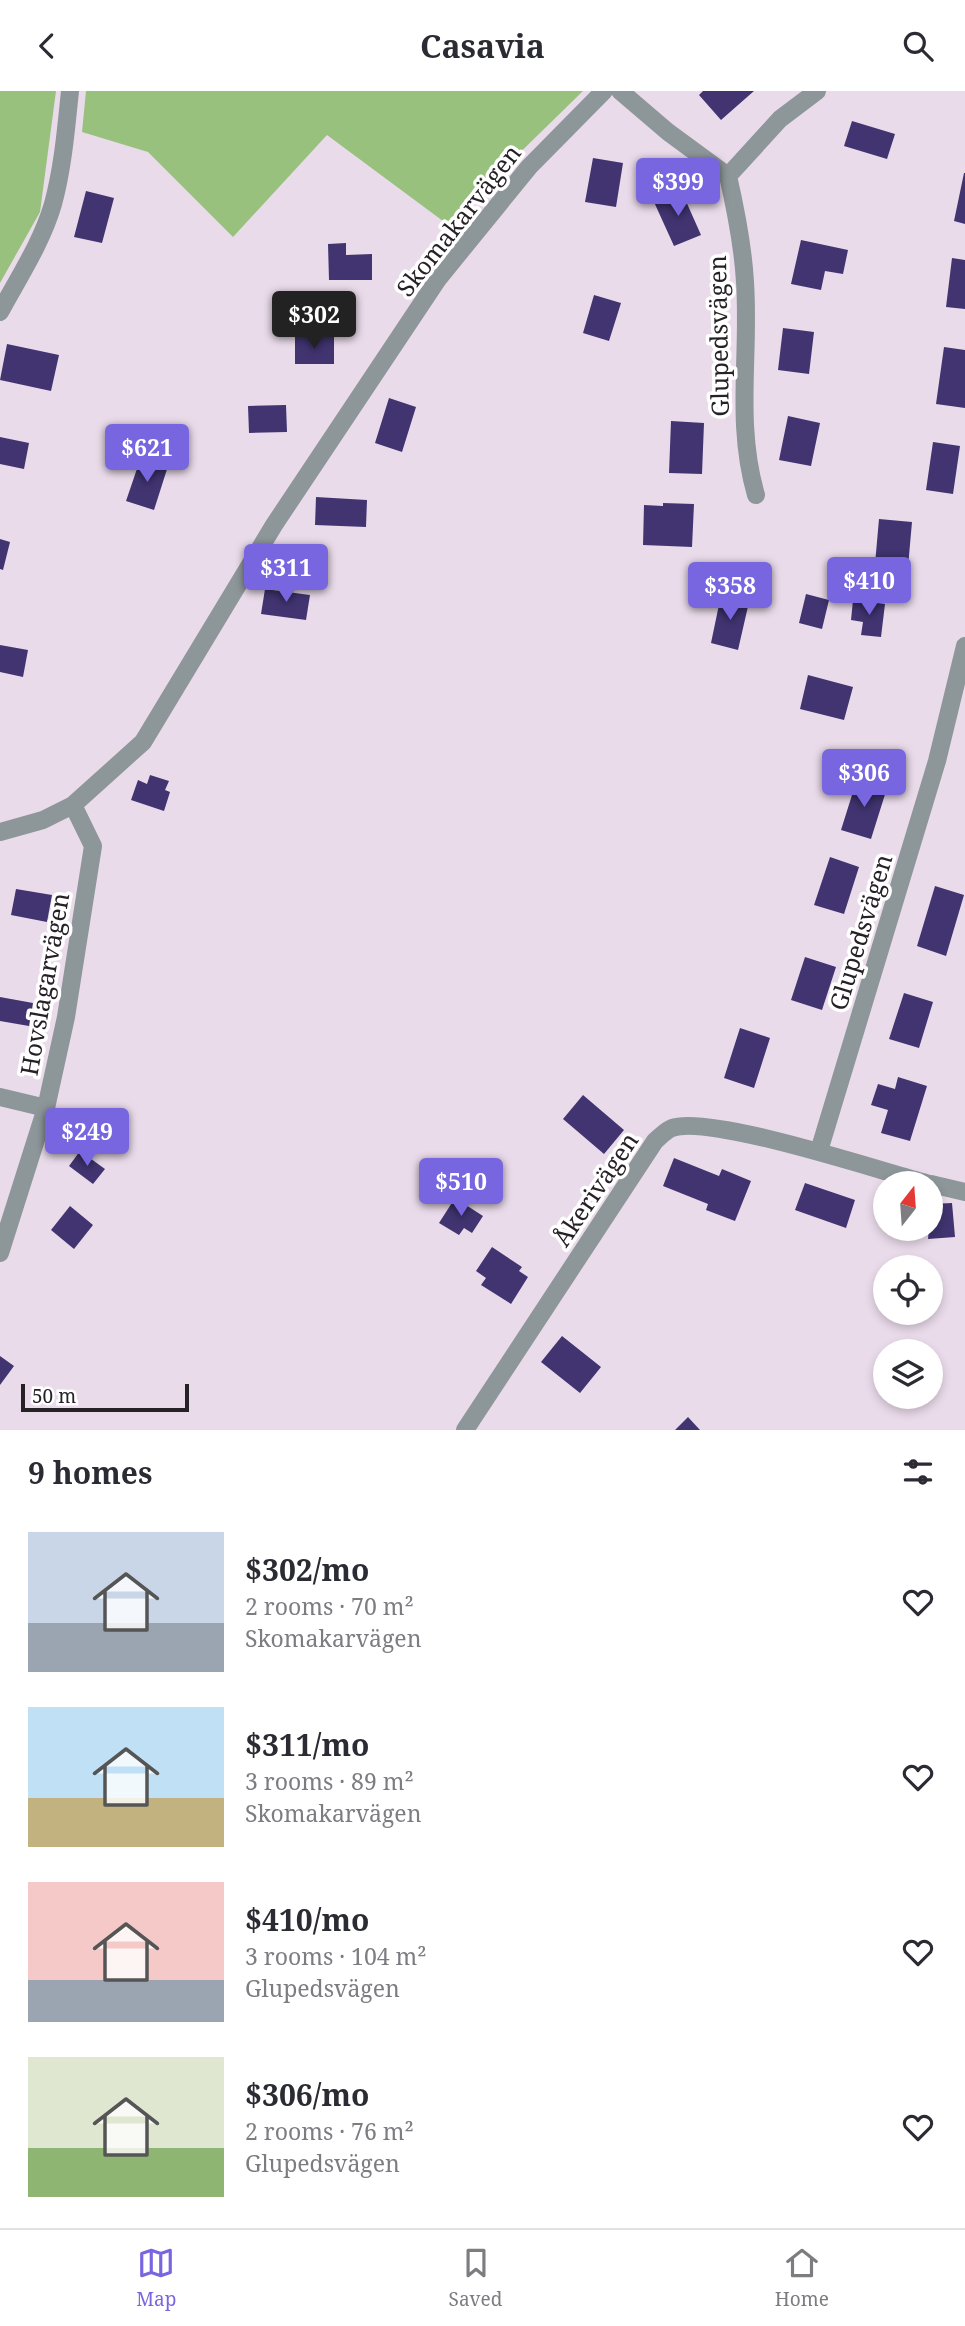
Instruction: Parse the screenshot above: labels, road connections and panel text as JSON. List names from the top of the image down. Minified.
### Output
{"streets":{"street":["Skomakarvägen","Glupedsvägen","Hovslagarvägen","Åkerivägen"]},"crossings":[["Skomakarvägen","Hovslagarvägen"],["Glupedsvägen","Åkerivägen"]],"scale_bar":"50 m","north":"top","page":{"header":"Casavia","price":["$399","$302","$621","$311","$410","$358","$306","$249","$510"],"scale":"50 m","heading":"9 homes","list":[{"name":"$302/mo","note":"2 rooms · 70 m² · Skomakarvägen"},{"name":"$311/mo","note":"3 rooms · 89 m² · Skomakarvägen"},{"name":"$410/mo","note":"3 rooms · 104 m² · Glupedsvägen"},{"name":"$306/mo","note":"2 rooms · 76 m² · Glupedsvägen"}],"tabs":["Map","Saved","Home"]}}
